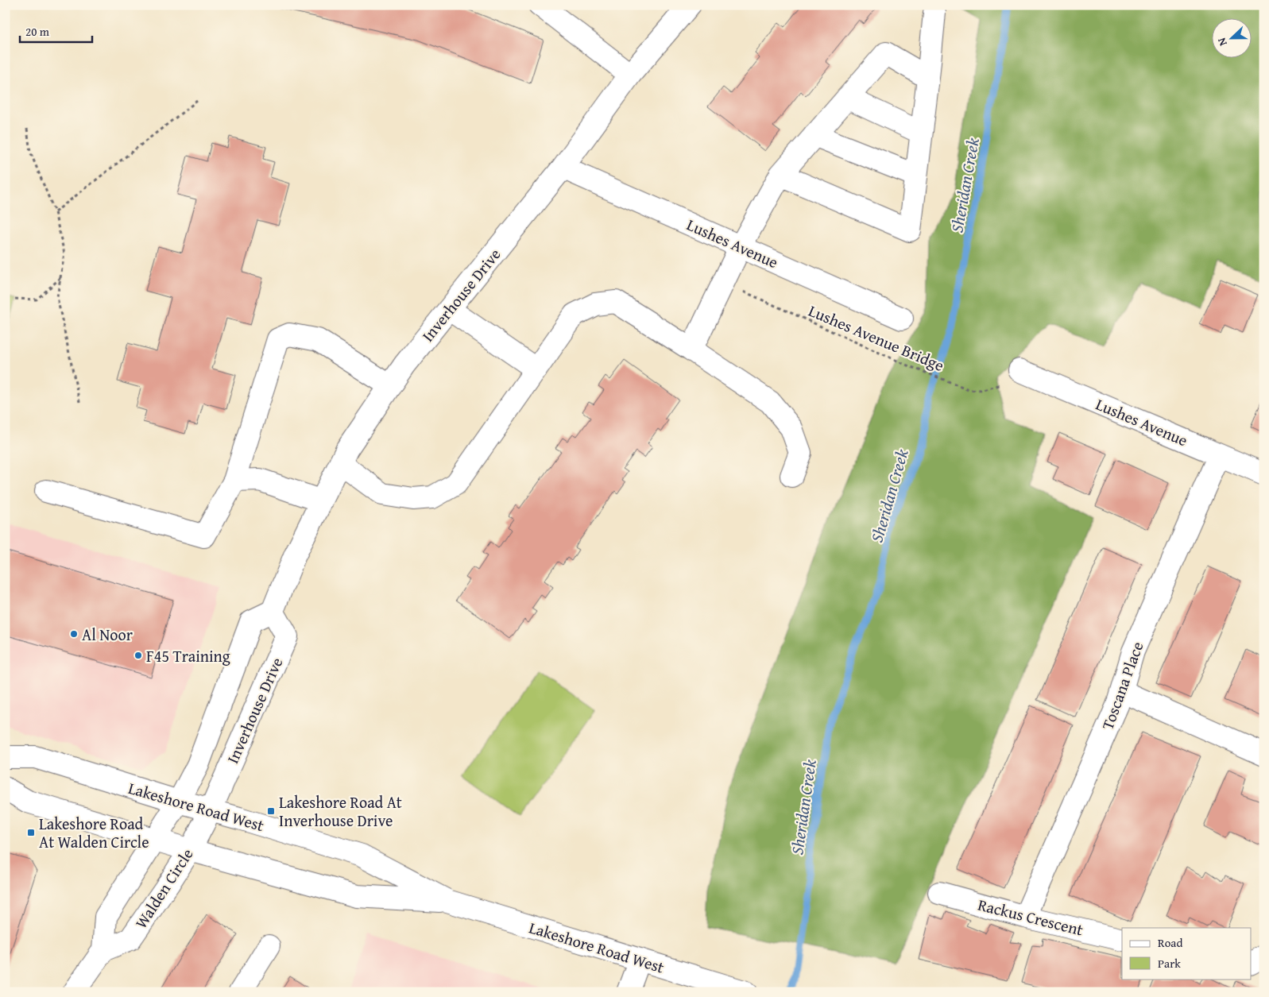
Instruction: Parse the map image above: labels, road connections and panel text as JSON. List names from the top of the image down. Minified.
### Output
{"streets":{"street":["Lushes Avenue","Inverhouse Drive","Toscana Place","Lakeshore Road West","Walden Circle","Rackus Crescent"],"path":["Lushes Avenue Bridge"]},"crossings":[["Lushes Avenue","Inverhouse Drive"],["Lushes Avenue","Lushes Avenue Bridge"],["Lushes Avenue","Toscana Place"],["Inverhouse Drive","Lakeshore Road West"],["Inverhouse Drive","Walden Circle"],["Toscana Place","Rackus Crescent"],["Lakeshore Road West","Walden Circle"]],"water":["Sheridan Creek"],"places":{"other":["Al Noor","F45 Training"],"transit":["Lakeshore Road At Inverhouse Drive","Lakeshore Road At Walden Circle"]},"legend":["Road","Park"],"scale_bar":"20 m","north":"left"}
